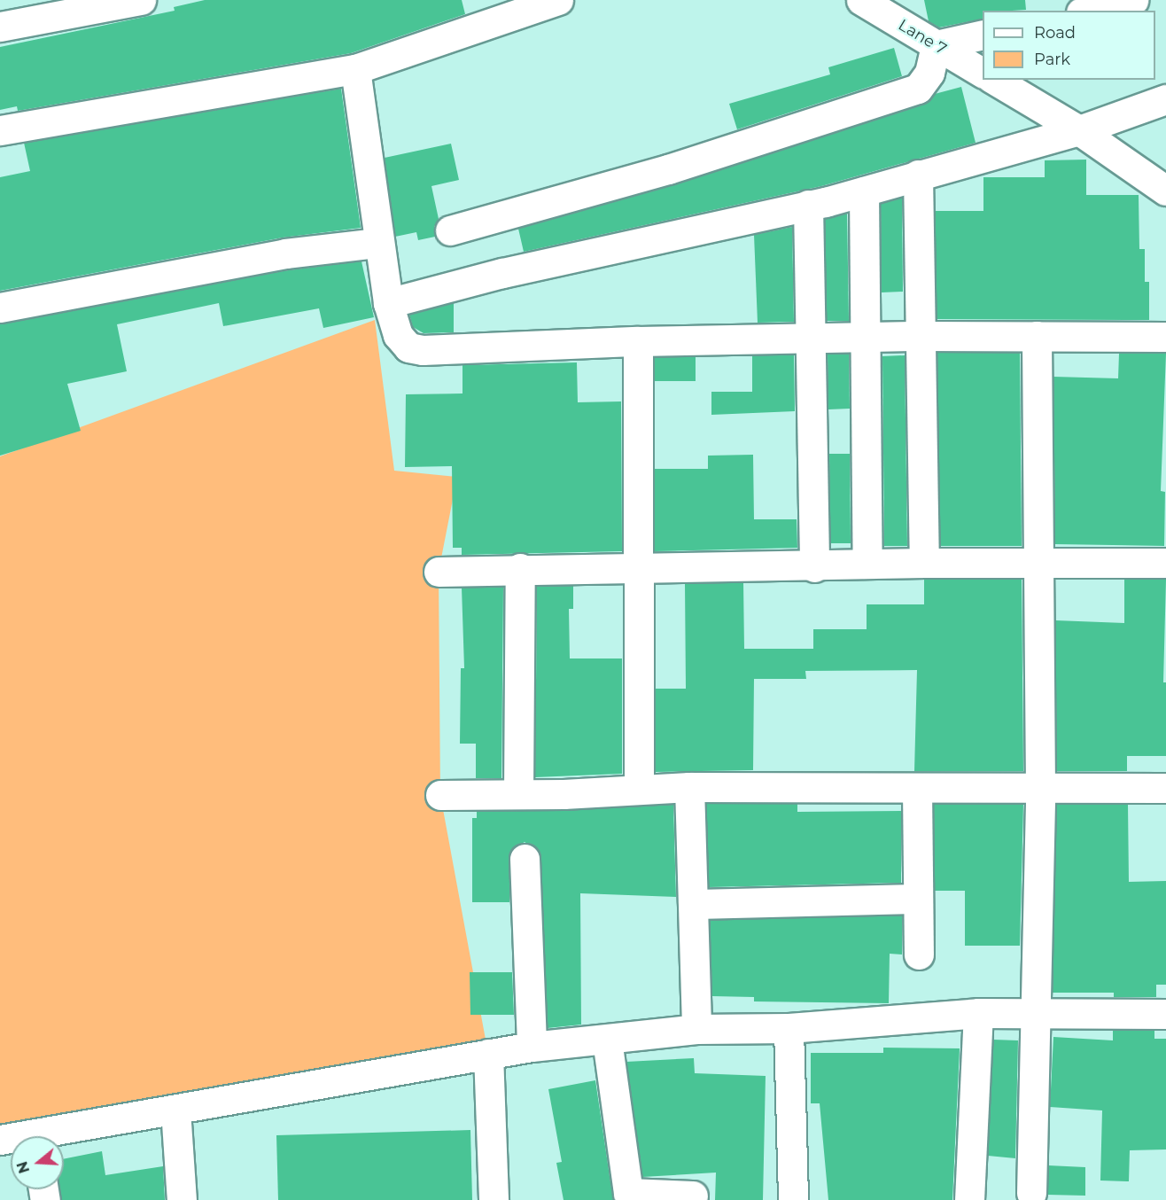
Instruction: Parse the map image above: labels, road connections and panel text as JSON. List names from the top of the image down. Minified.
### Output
{"streets":{"street":["Lane 7"]},"legend":["Road","Park"],"north":"left"}
